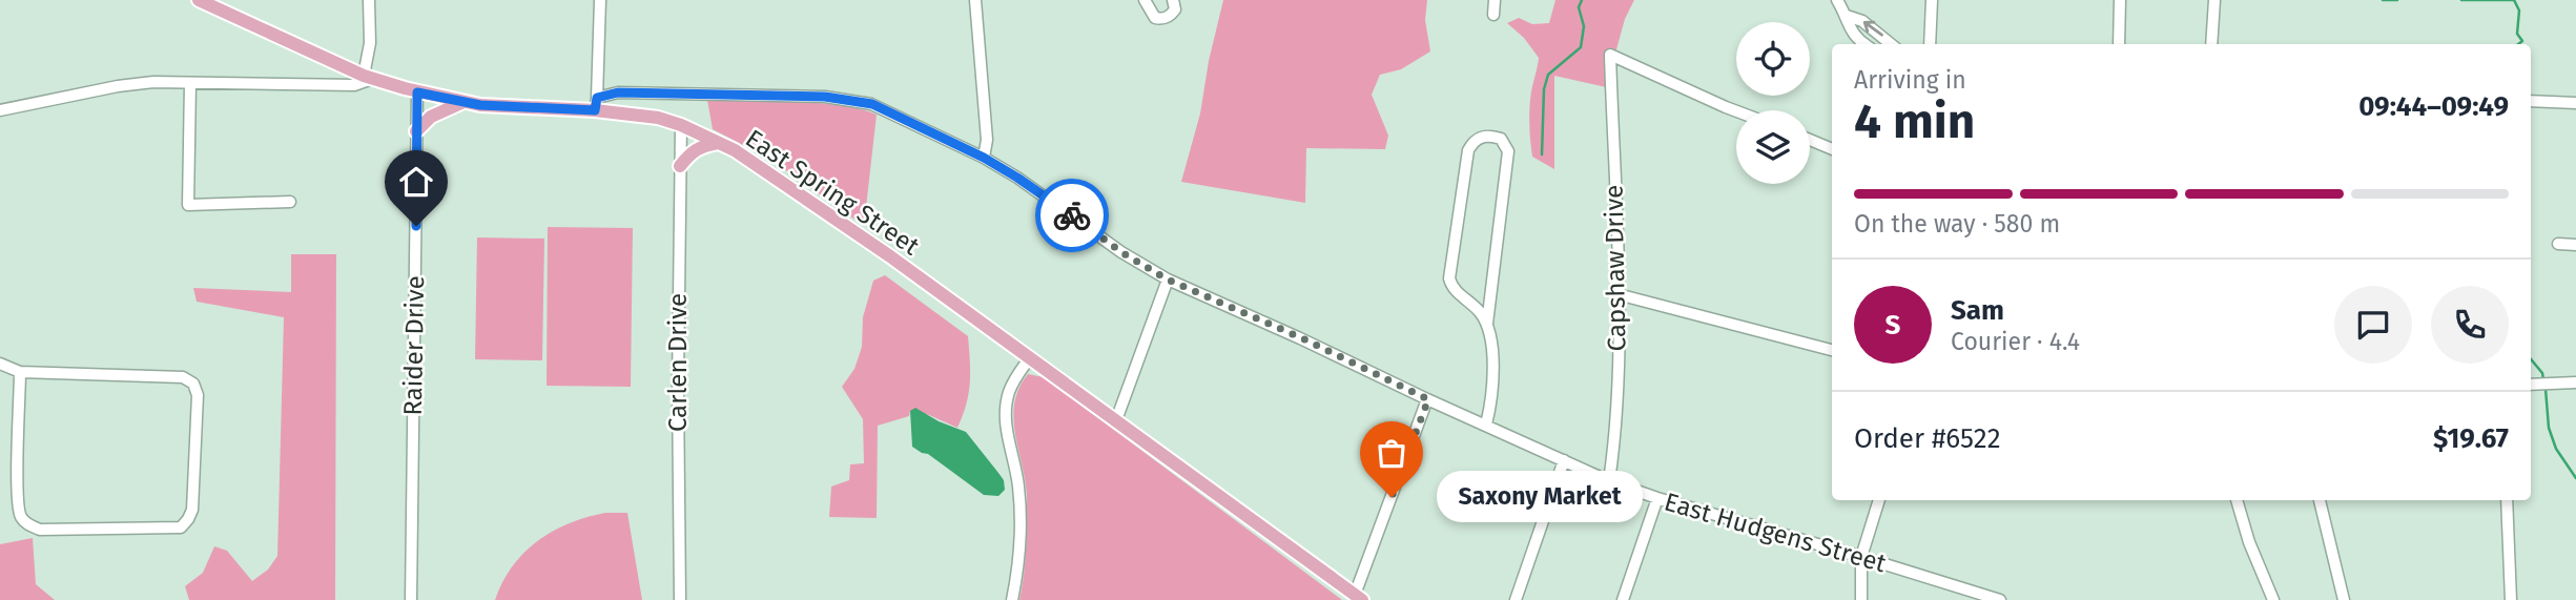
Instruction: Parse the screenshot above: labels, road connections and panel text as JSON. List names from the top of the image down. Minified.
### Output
{"streets":{"main road":["East Spring Street"],"street":["Capshaw Drive","Raider Drive","Carlen Drive","East Hudgens Street"]},"crossings":[["East Spring Street","Raider Drive"],["East Spring Street","Carlen Drive"],["East Spring Street","East Hudgens Street"],["Capshaw Drive","East Hudgens Street"]],"places":["Saxony Market"],"page":{"heading":["4 min","Arriving in","09:44–09:49"],"panel":["Sam","Courier · 4.4","Order #6522","$19.67"],"bar":"On the way · 580 m","round":"S","bubble":"Saxony Market"}}
